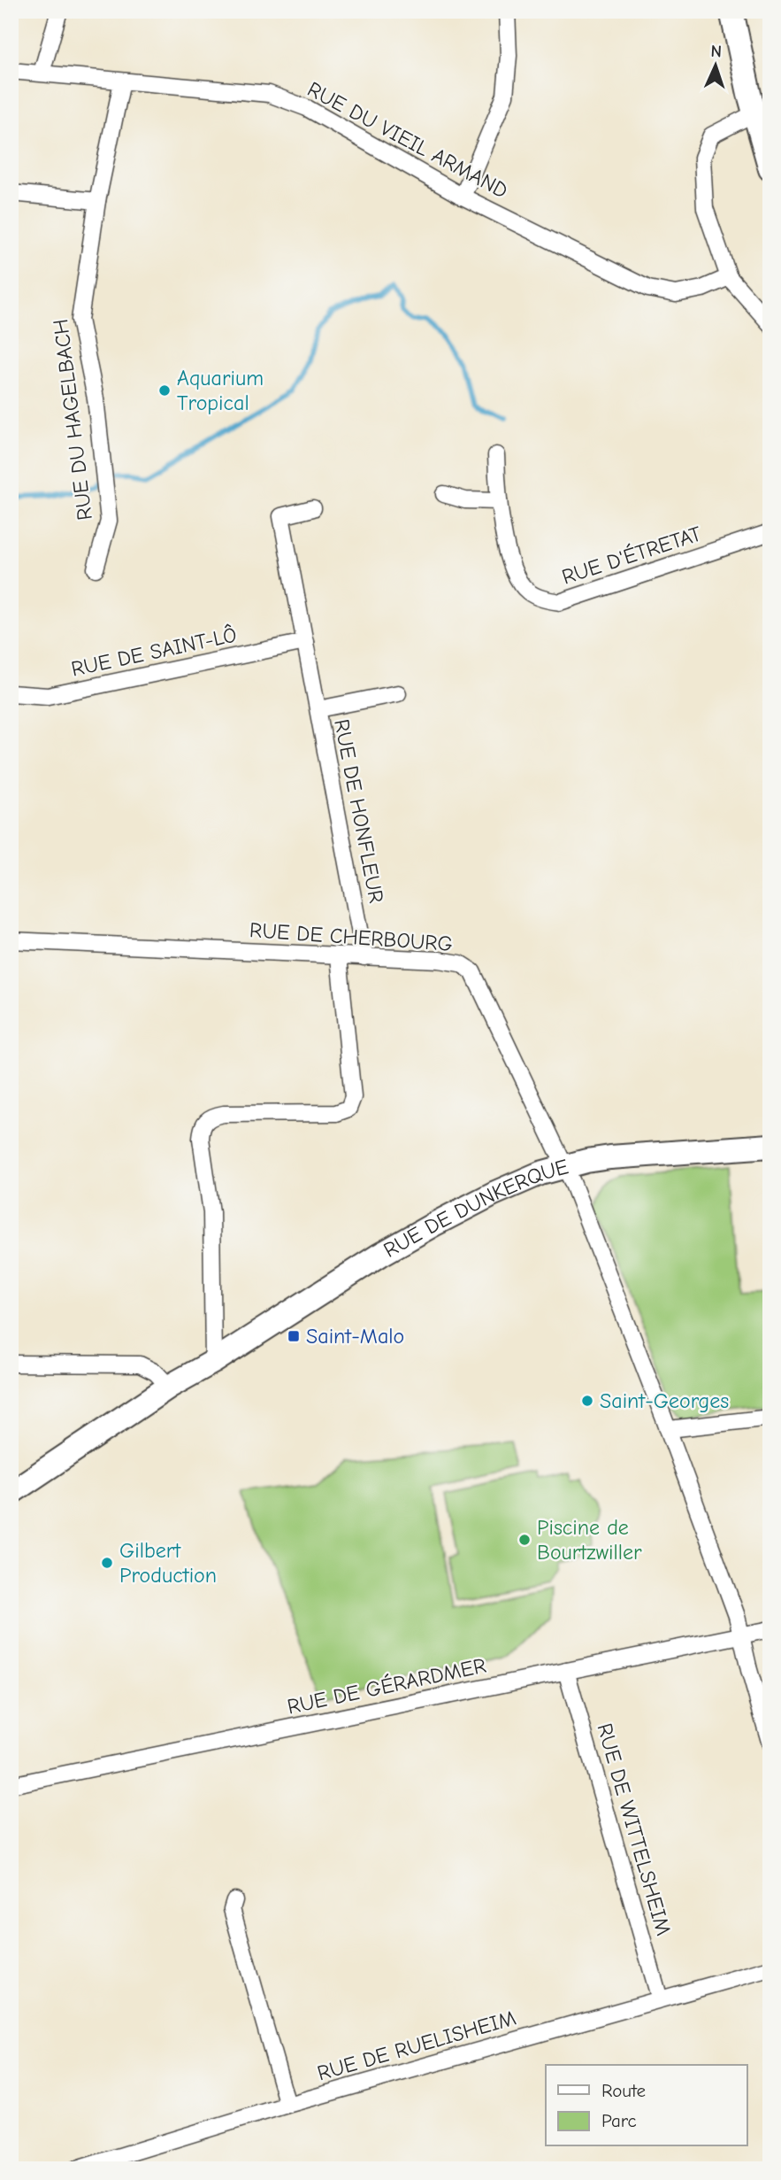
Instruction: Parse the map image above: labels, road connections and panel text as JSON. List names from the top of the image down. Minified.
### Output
{"streets":{"street":["RUE DU VIEIL ARMAND","RUE DU HAGELBACH","RUE D'ÉTRETAT","RUE DE SAINT-LÔ","RUE DE HONFLEUR","RUE DE CHERBOURG","RUE DE DUNKERQUE","RUE DE GÉRARDMER","RUE DE WITTELSHEIM","RUE DE RUELISHEIM"]},"crossings":[["RUE DU VIEIL ARMAND","RUE DU HAGELBACH"],["RUE DE SAINT-LÔ","RUE DE HONFLEUR"],["RUE DE HONFLEUR","RUE DE CHERBOURG"],["RUE DE CHERBOURG","RUE DE DUNKERQUE"],["RUE DE CHERBOURG","RUE DE GÉRARDMER"],["RUE DE GÉRARDMER","RUE DE WITTELSHEIM"],["RUE DE WITTELSHEIM","RUE DE RUELISHEIM"]],"places":{"other":["Aquarium Tropical","Saint-Georges","Piscine de Bourtzwiller","Gilbert Production"],"transit":["Saint-Malo"]},"legend":["Route","Parc"],"north":"top"}
